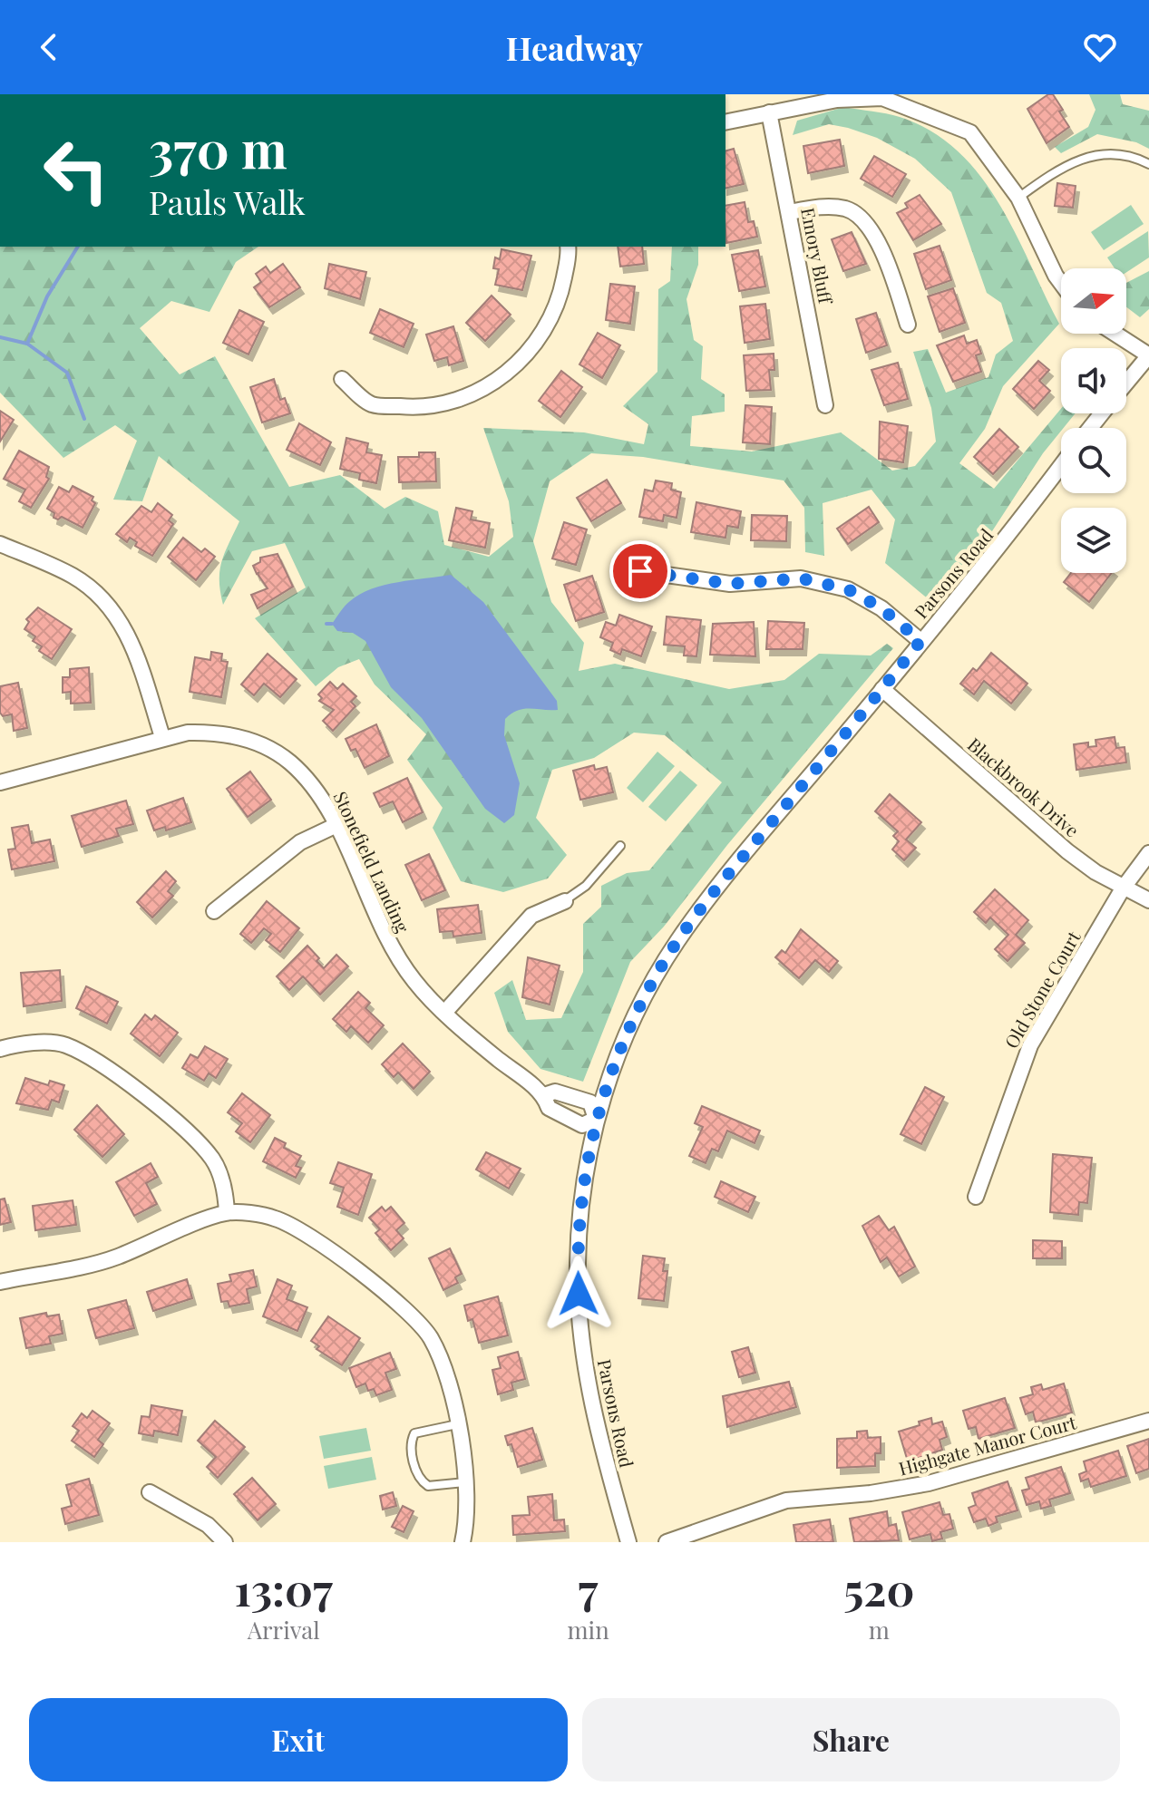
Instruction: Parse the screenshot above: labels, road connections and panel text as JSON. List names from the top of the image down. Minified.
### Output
{"streets":{"street":["Emory Bluff","Parsons Road","Blackbrook Drive","Stonefield Landing","Old Stone Court","Highgate Manor Court"]},"crossings":[["Parsons Road","Blackbrook Drive"],["Parsons Road","Stonefield Landing"],["Blackbrook Drive","Old Stone Court"]],"north":"right","page":{"header":"Headway","turn":["370 m","Pauls Walk"],"eta":["13:07","Arrival","7","min","520","m"],"buttons":["Exit","Share"]}}
